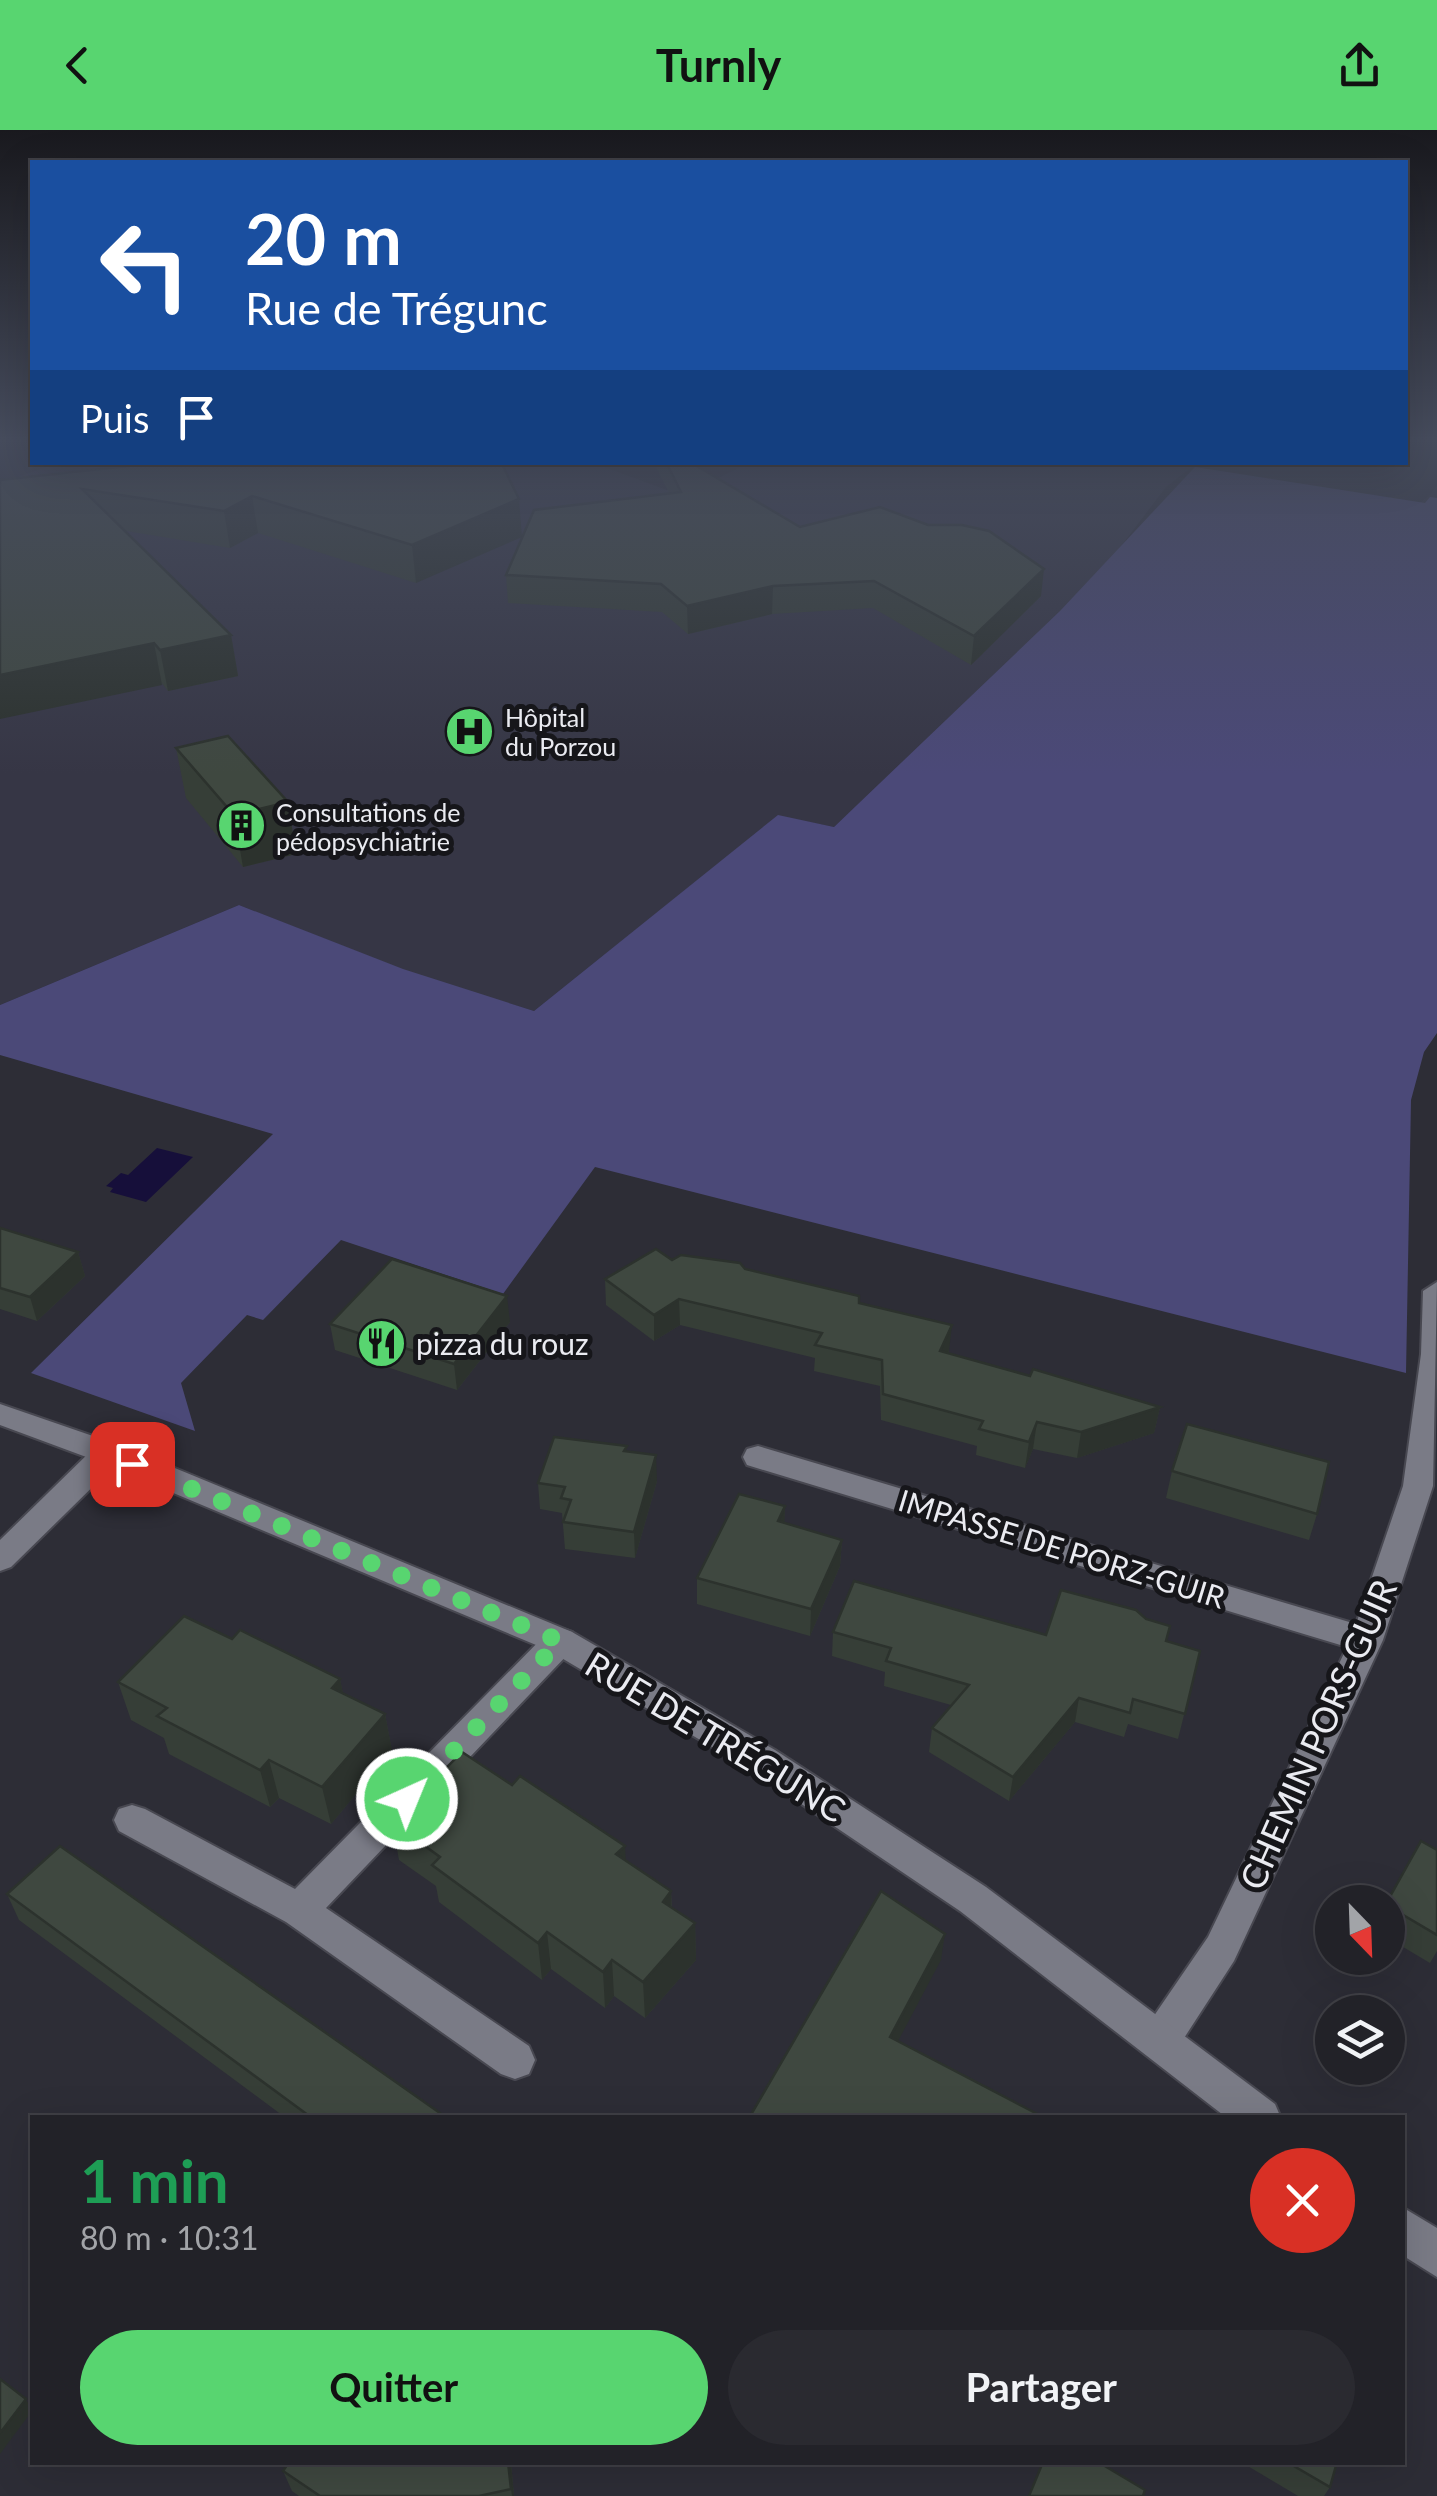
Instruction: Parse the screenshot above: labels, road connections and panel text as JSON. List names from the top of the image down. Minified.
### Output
{"streets":{"street":["IMPASSE DE PORZ-GUIR","CHEMIN PORS-GUIR","RUE DE TRÉGUNC"]},"crossings":[["IMPASSE DE PORZ-GUIR","CHEMIN PORS-GUIR"],["CHEMIN PORS-GUIR","RUE DE TRÉGUNC"]],"places":{"hospital":["Hôpital du Porzou"],"building":["Consultations de pédopsychiatrie"],"restaurant":["pizza du rouz"]},"north":"bottom right","page":{"header":"Turnly","turn":["20 m","Rue de Trégunc"],"then":"Puis","heading":["1 min","80 m · 10:31"],"buttons":["Quitter","Partager"]}}
